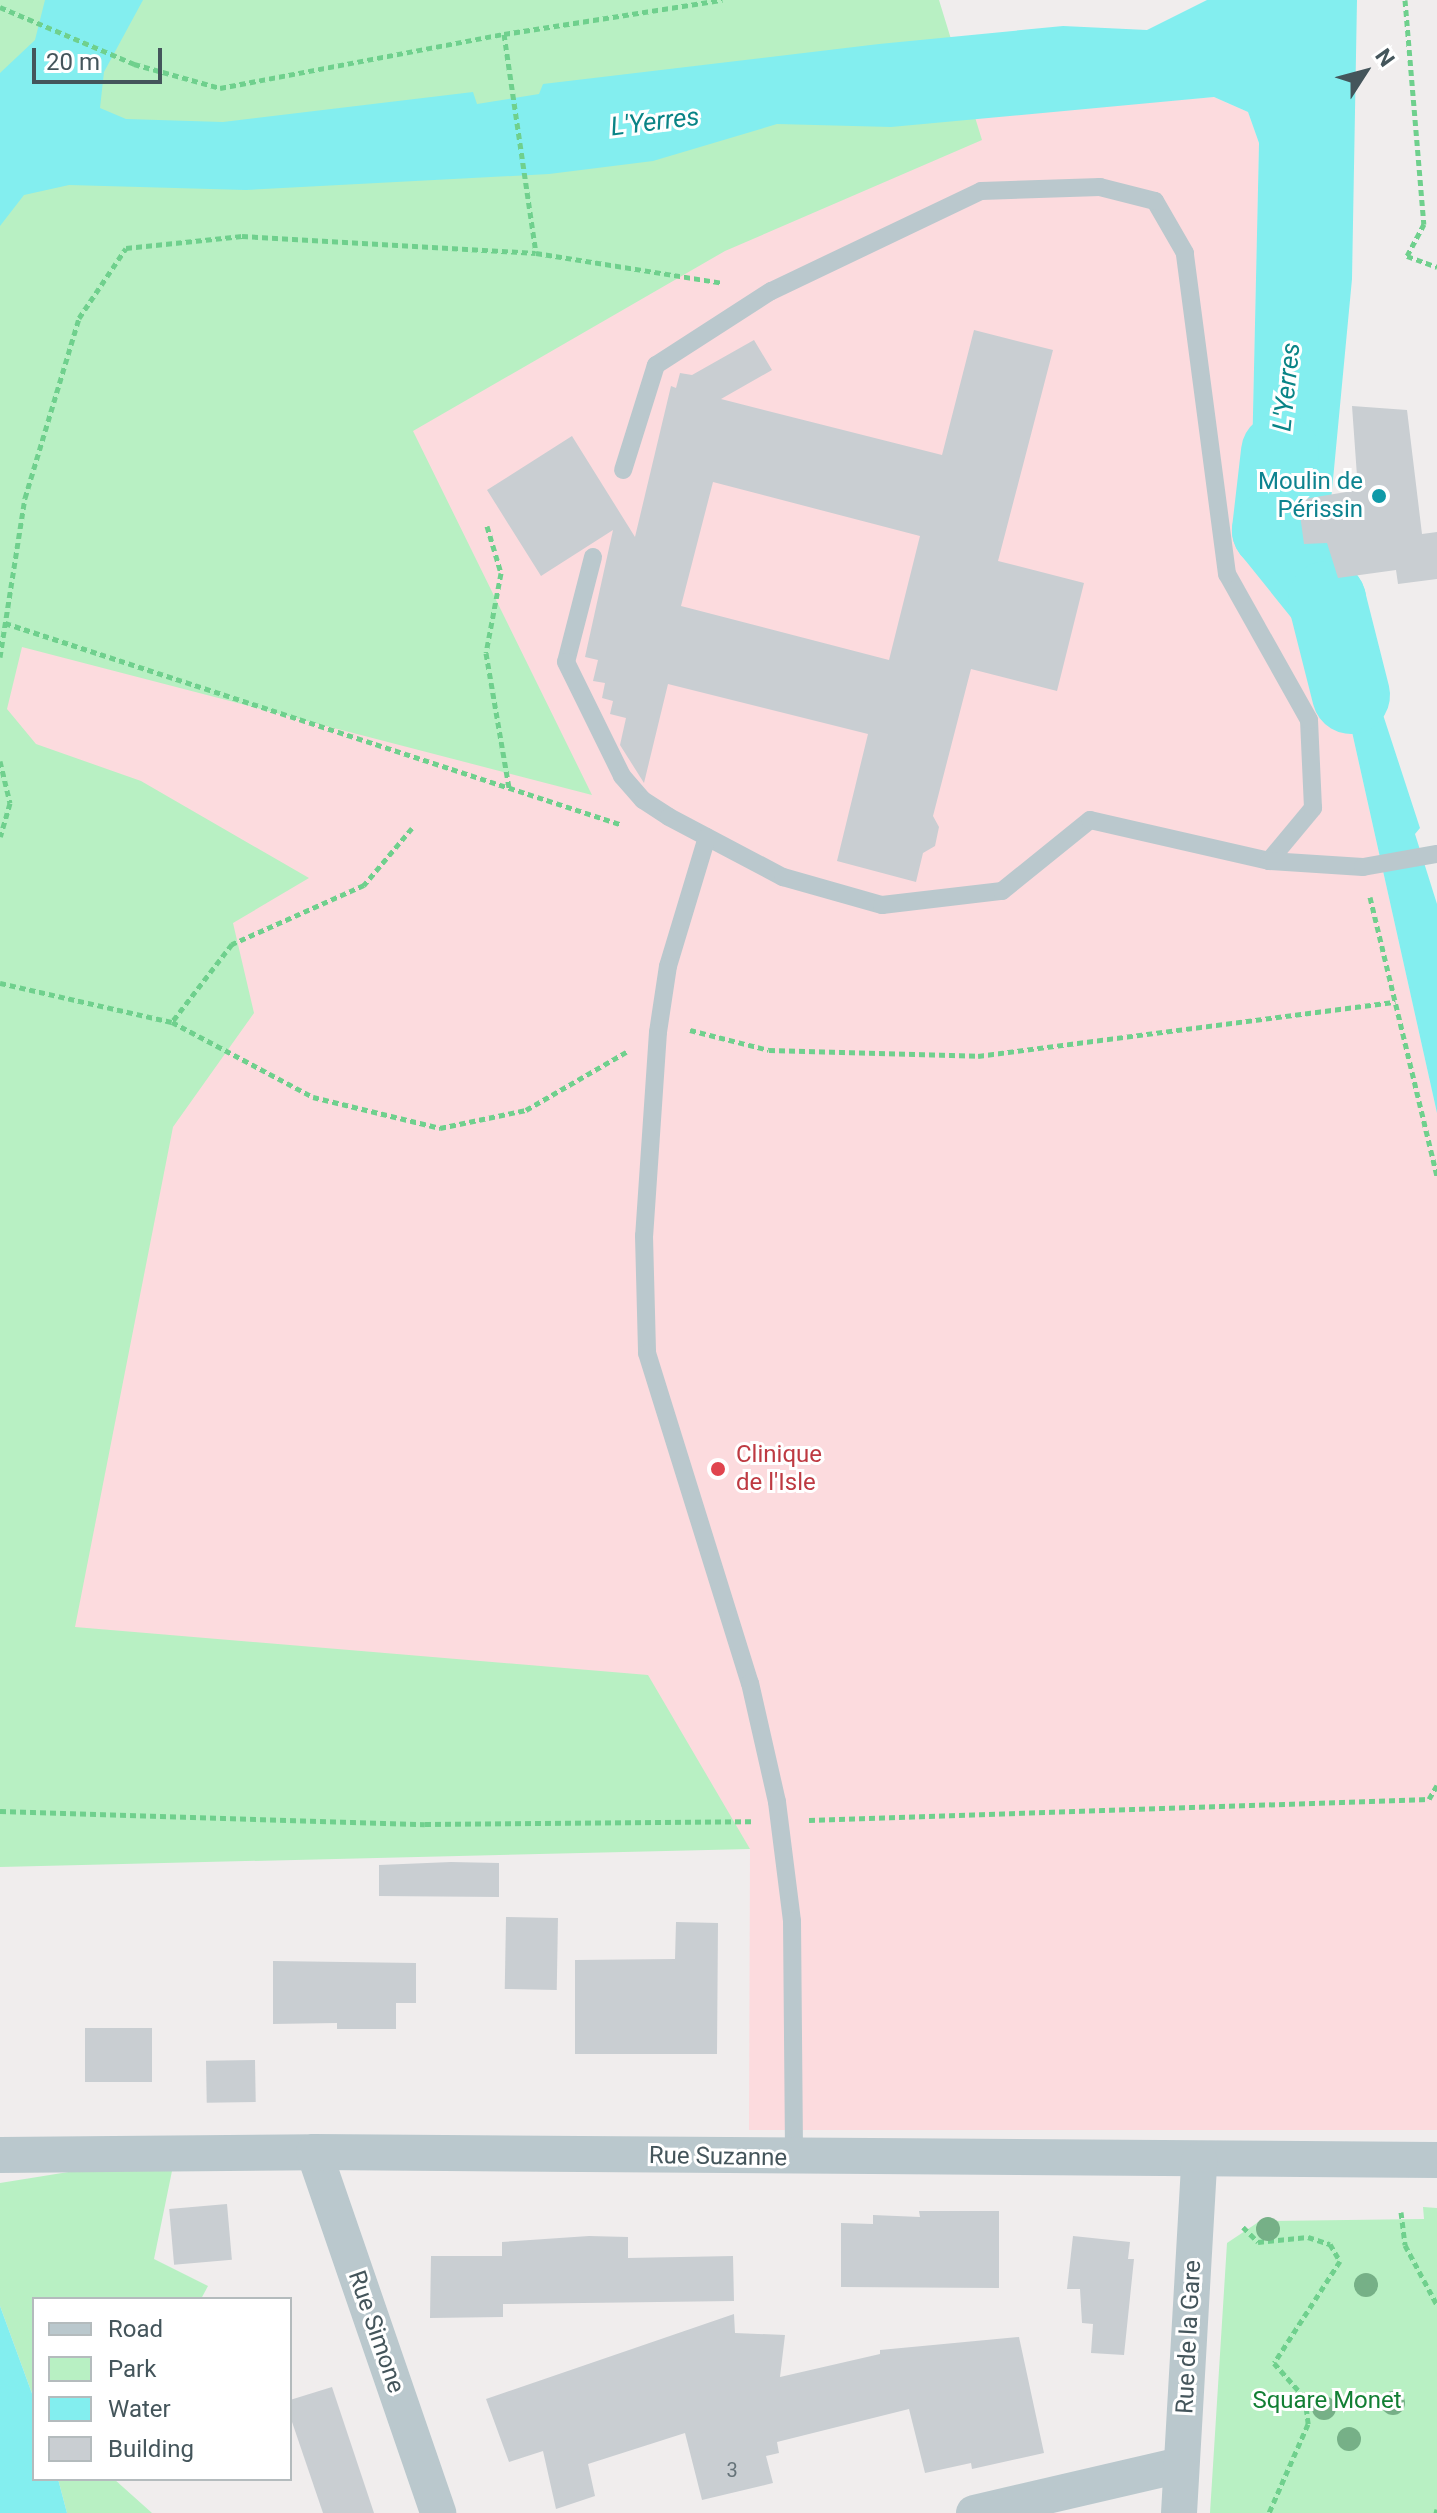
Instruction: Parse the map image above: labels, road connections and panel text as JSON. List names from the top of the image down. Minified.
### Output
{"streets":{"street":["Rue Suzanne","Rue Simone","Rue de la Gare"]},"crossings":[["Rue Suzanne","Rue Simone"],["Rue Suzanne","Rue de la Gare"]],"water":["L'Yerres"],"parks":["Square Monet"],"places":["Moulin de Périssin","Clinique de l'Isle"],"house_numbers":["3"],"legend":["Road","Park","Water","Building"],"scale_bar":"20 m","north":"top right"}
